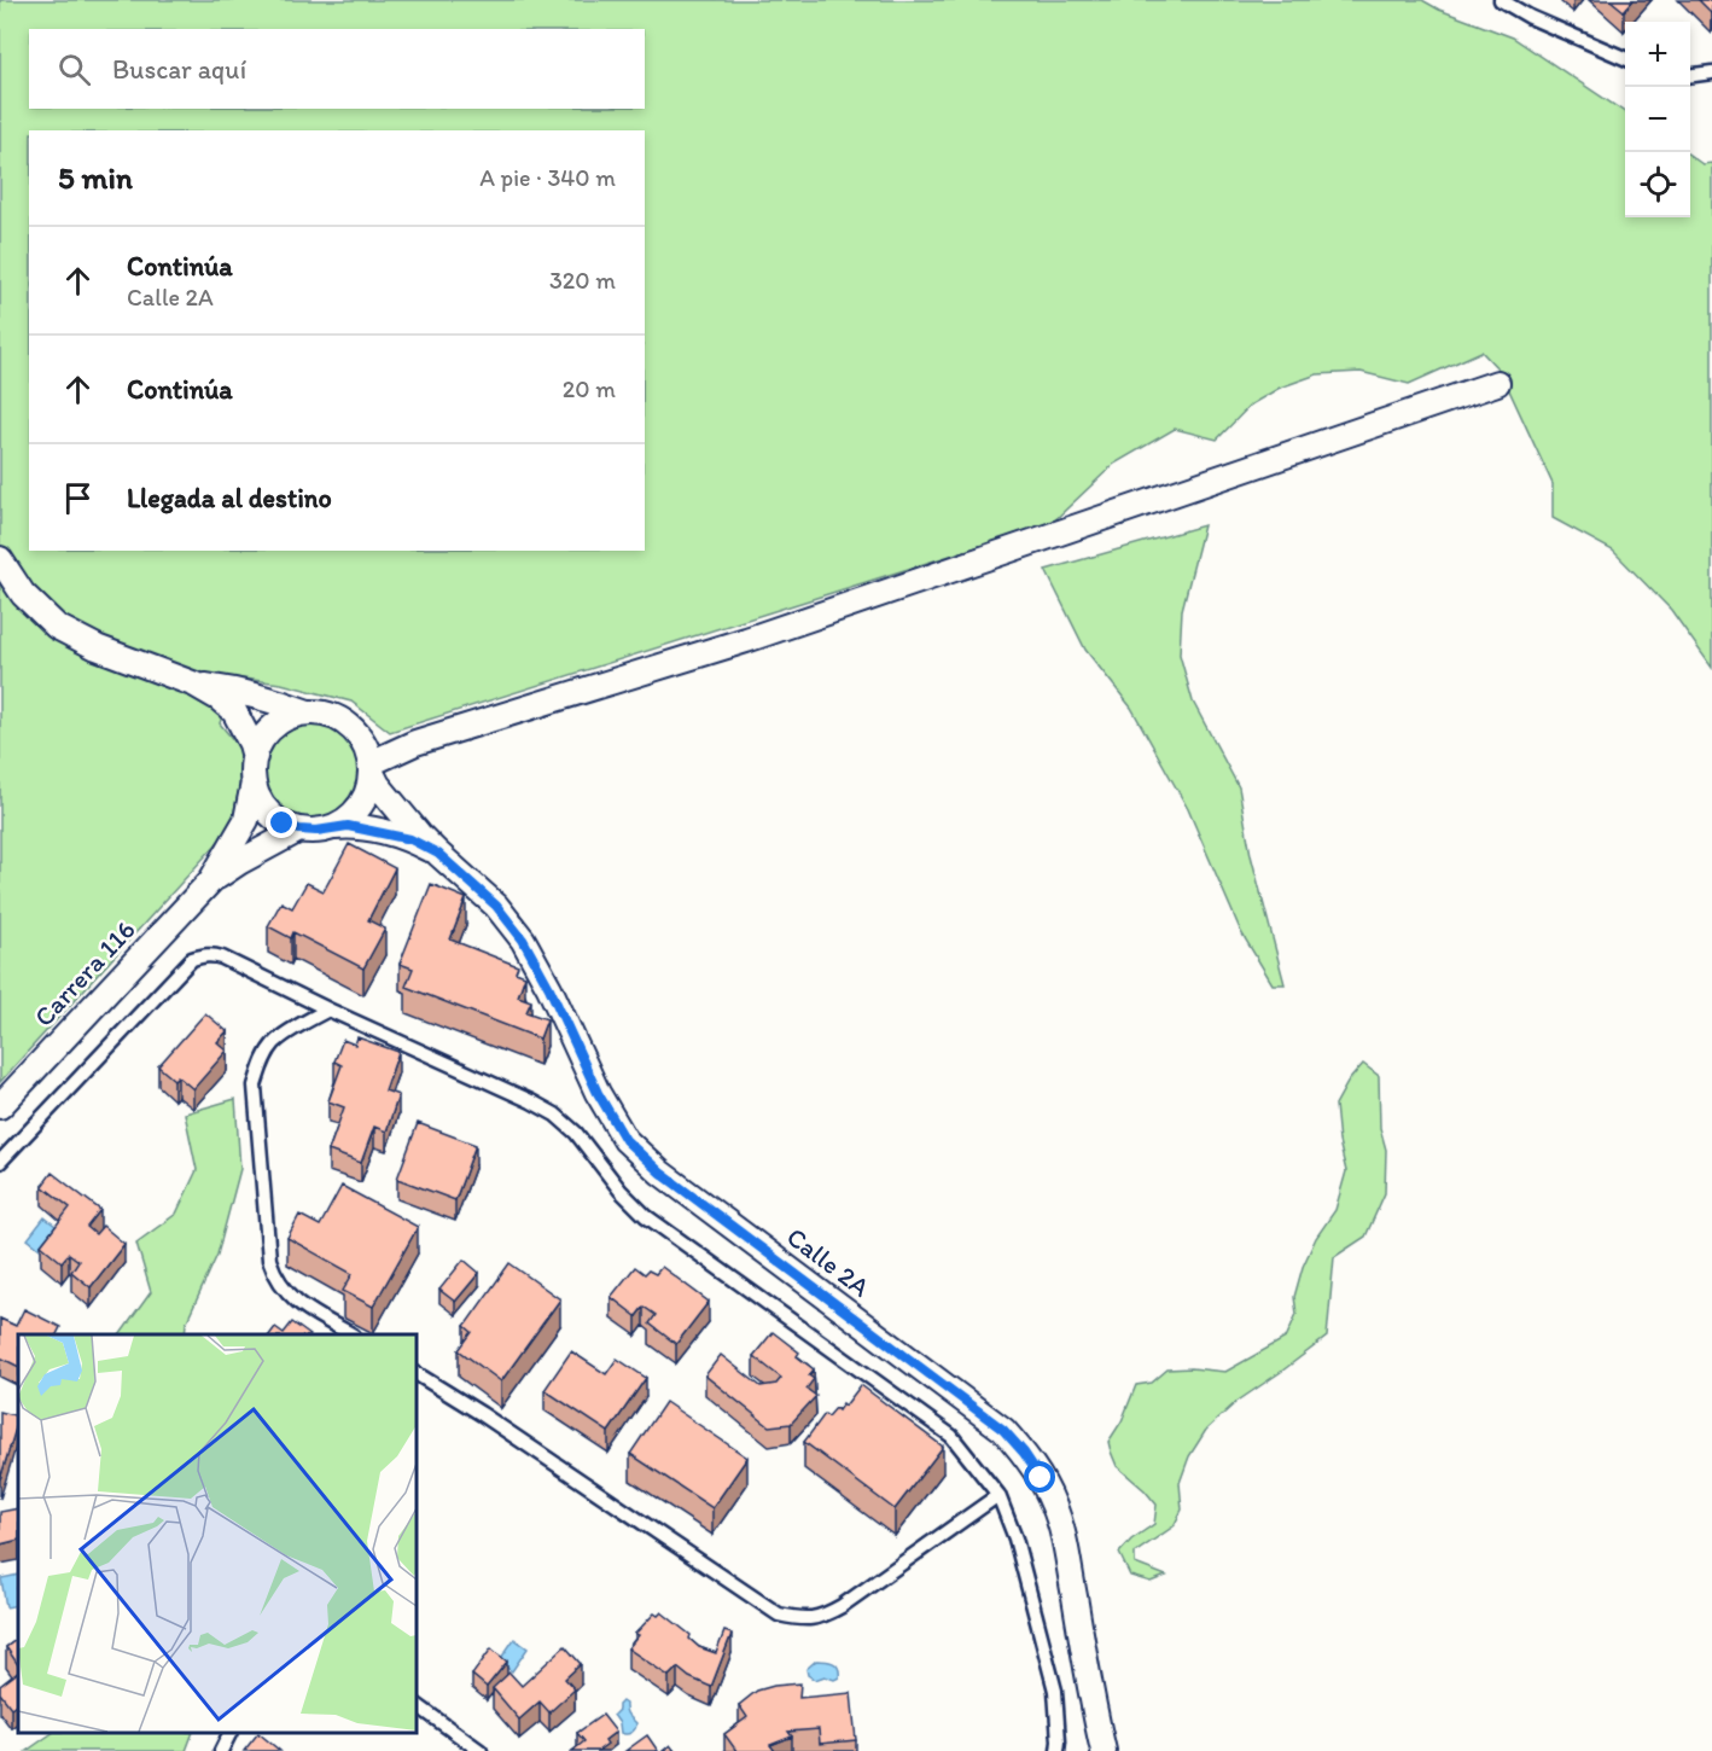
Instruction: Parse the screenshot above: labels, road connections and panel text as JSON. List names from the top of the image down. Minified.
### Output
{"streets":{"street":["Carrera 116","Calle 2A"]},"crossings":[["Carrera 116","Calle 2A"]],"page":{"map_buttons":["+","−"],"search":"Buscar aquí","heading":["5 min","A pie · 340 m"],"list":[["Continúa","Calle 2A","320 m"],["Continúa","20 m"],"Llegada al destino"]}}
